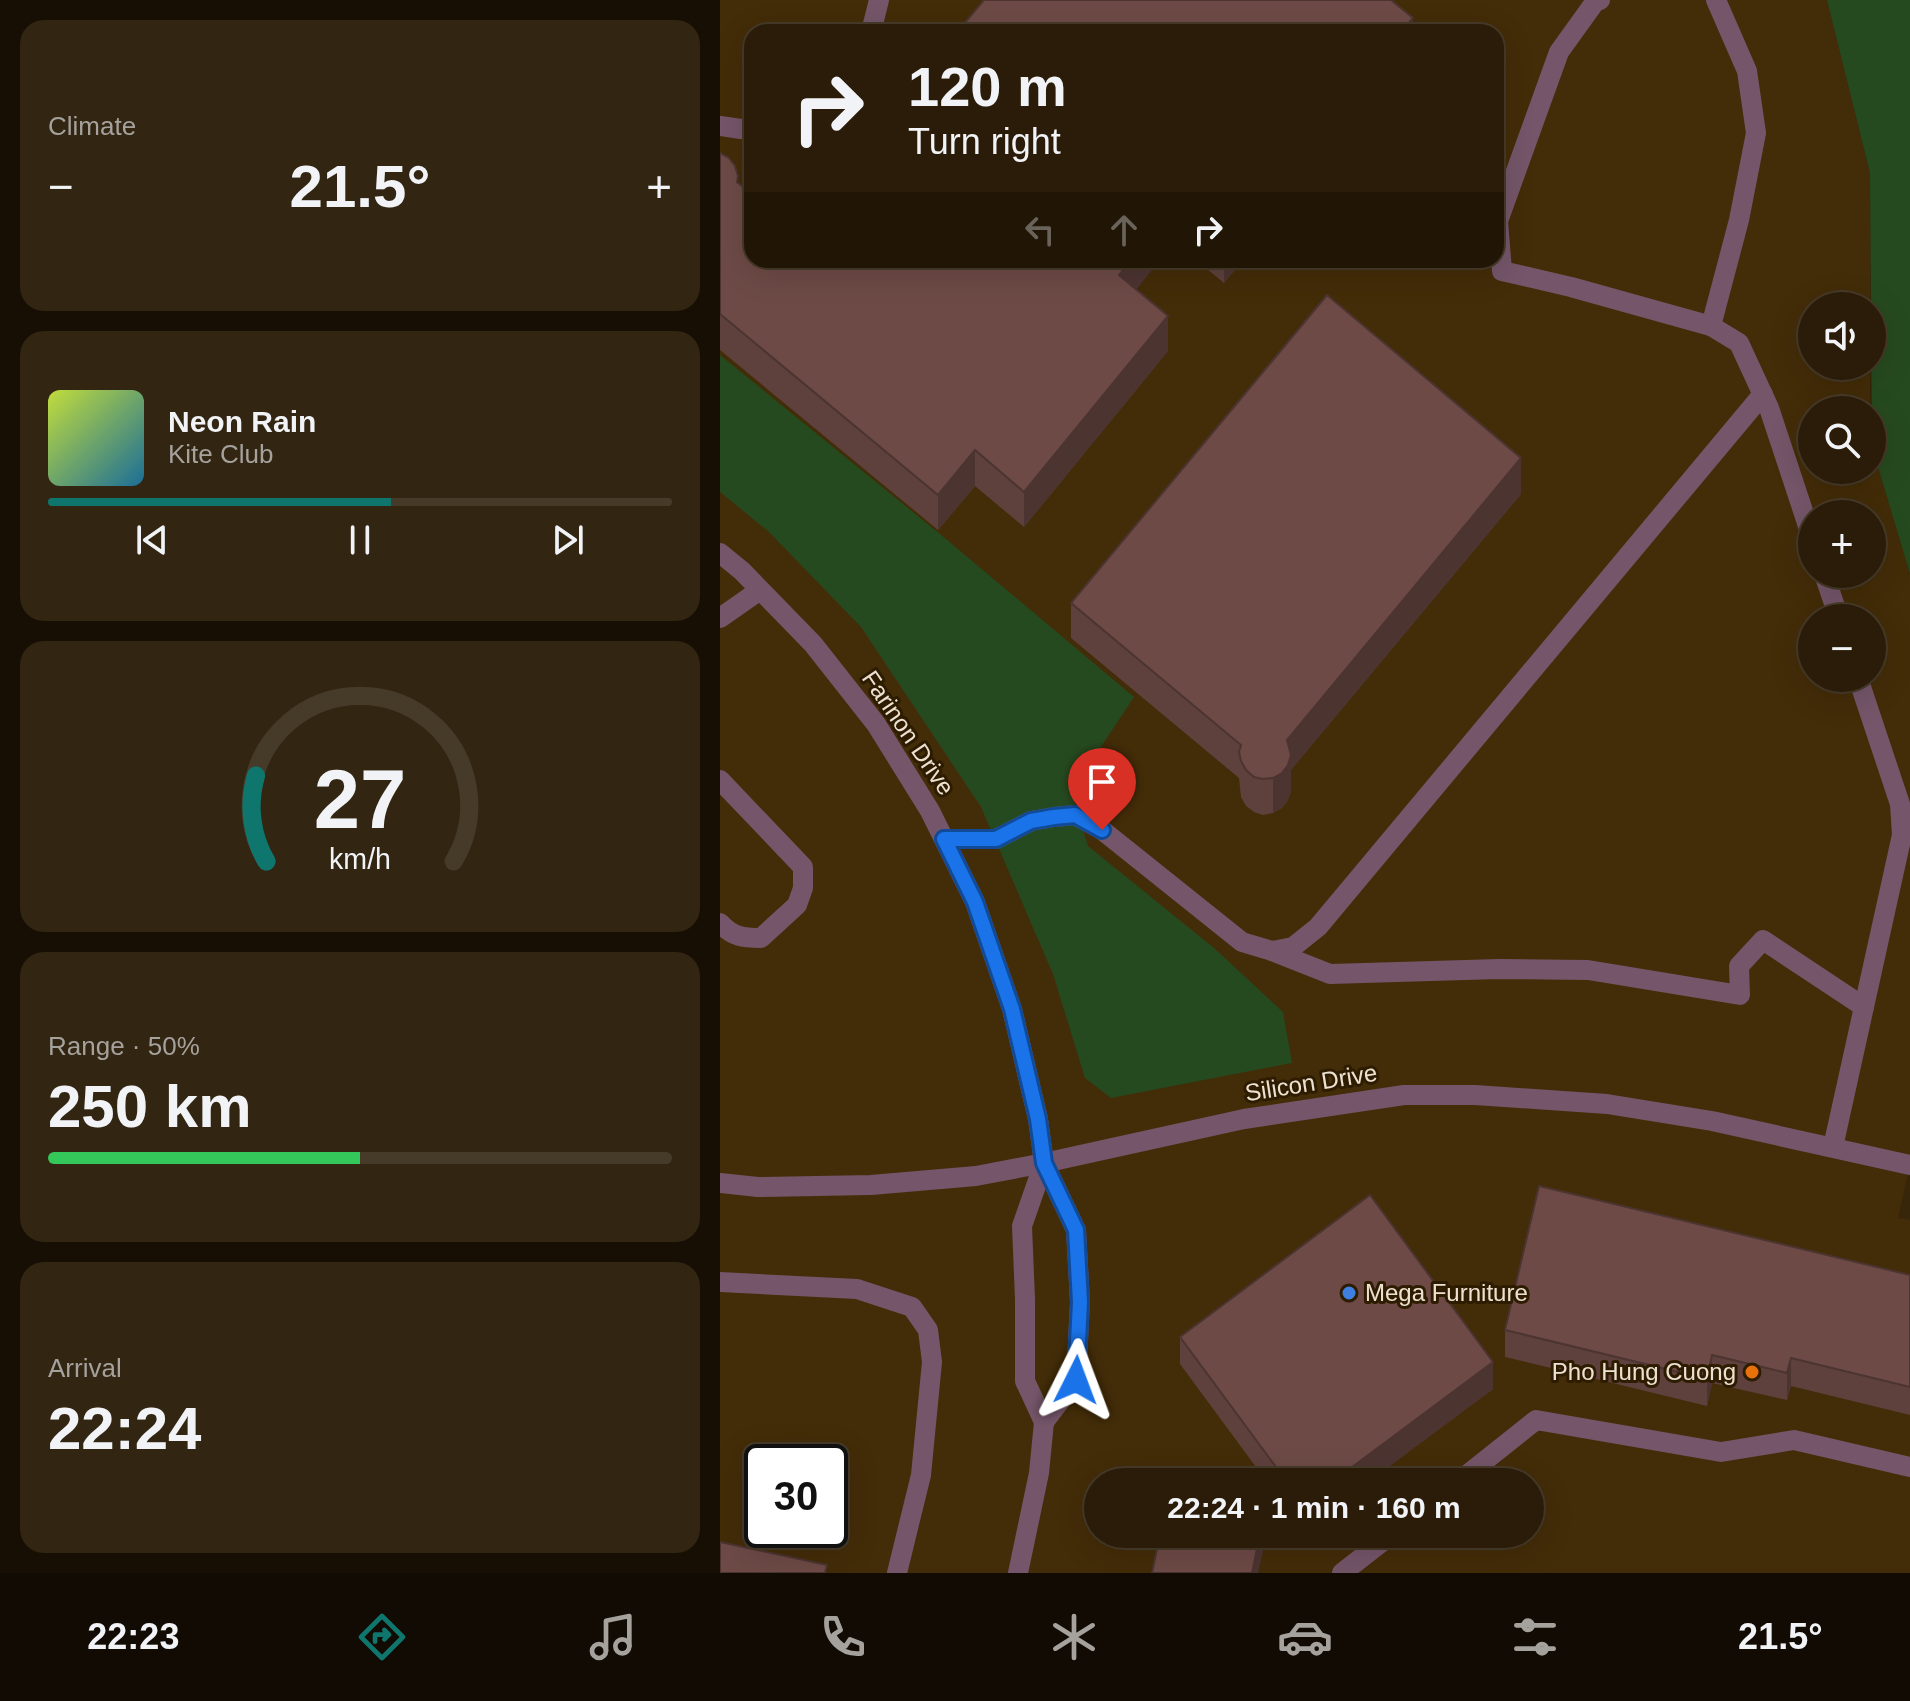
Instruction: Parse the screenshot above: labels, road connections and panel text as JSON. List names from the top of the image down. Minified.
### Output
{"streets":{"street":["Farinon Drive","Silicon Drive"]},"crossings":[["Farinon Drive","Silicon Drive"]],"places":["Mega Furniture","Pho Hung Cuong"],"page":{"tile":["Climate",["Range · 50%","250 km"],["Arrival","22:24"]],"turn":["120 m","Turn right"],"heat":["−","21.5°","+"],"map_buttons":["+","−"],"song":["Neon Rain","Kite Club"],"limit":"30","trip":"22:24 · 1 min · 160 m","tabs":["22:23","21.5°"],"gauge":["27","km/h"]}}
